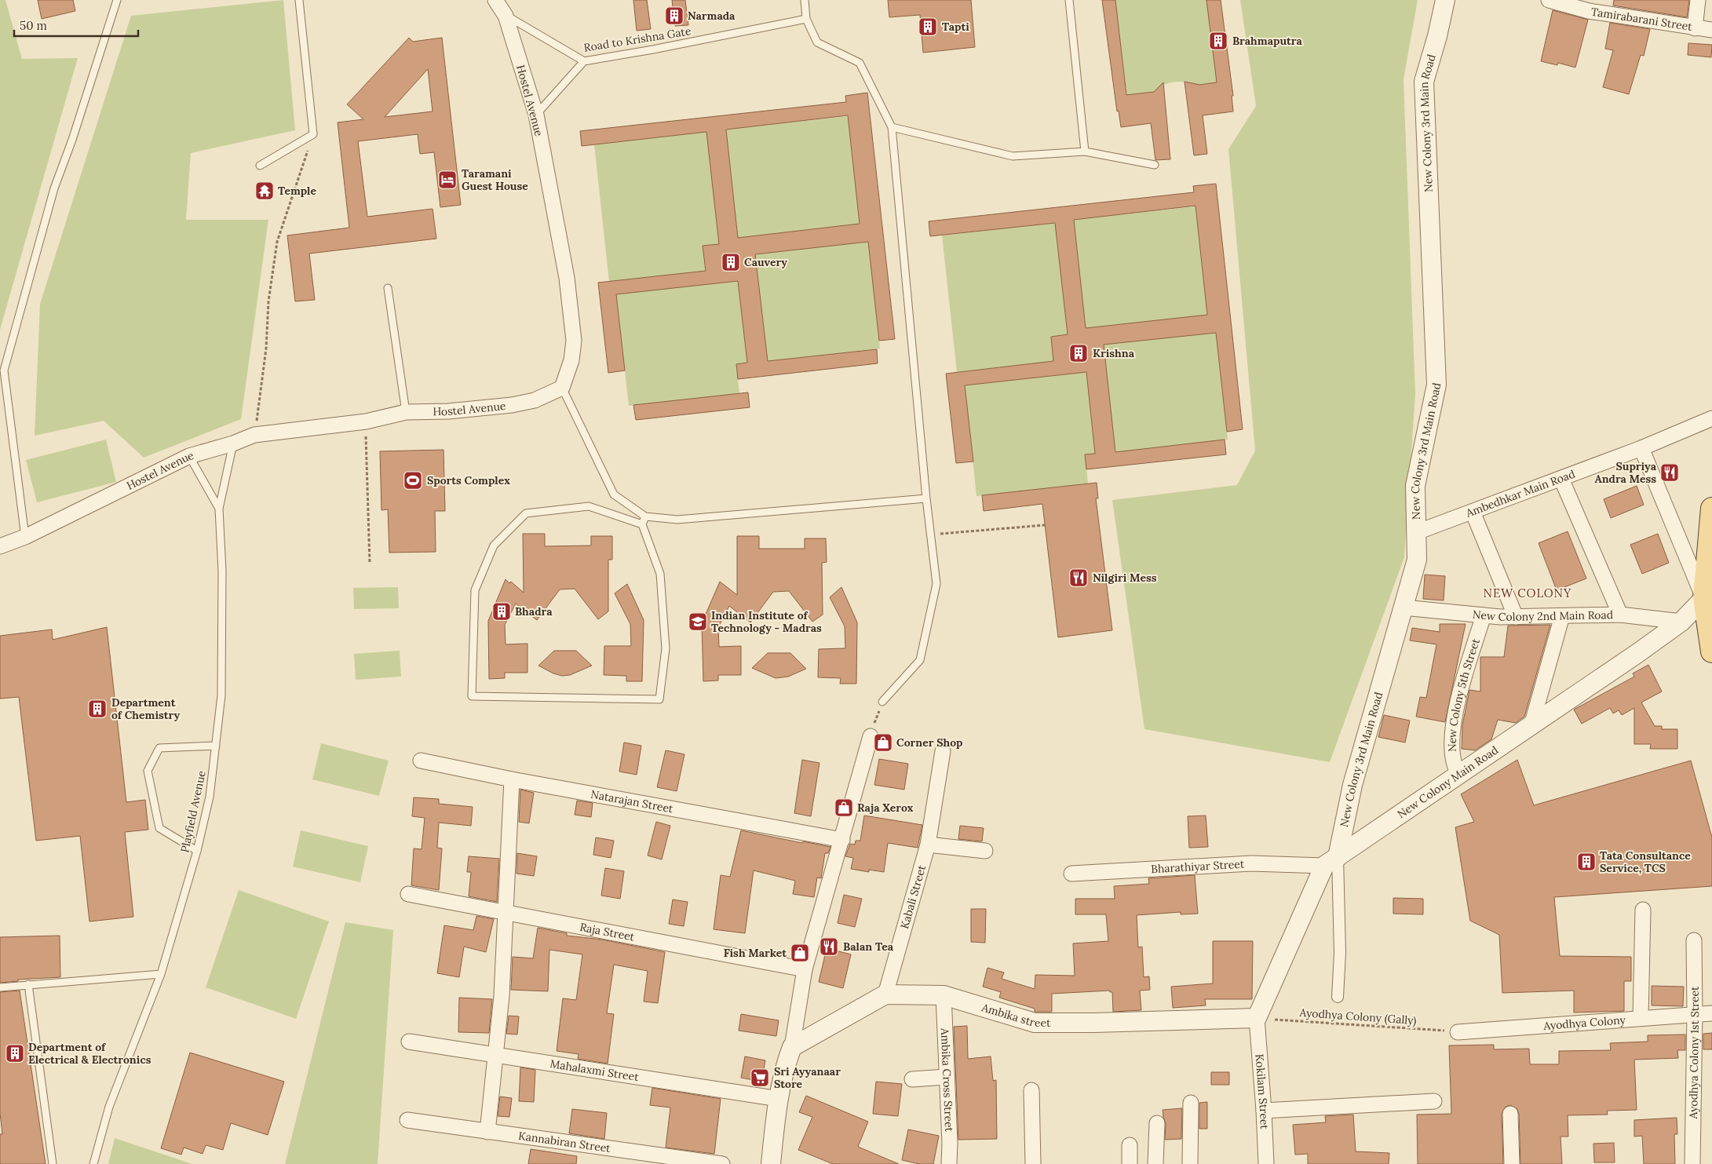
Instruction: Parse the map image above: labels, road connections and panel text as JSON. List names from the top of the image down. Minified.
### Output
{"streets":{"street":["Tamirabarani Street","Hostel Avenue","New Colony 3rd Main Road","Ambedhkar Main Road","New Colony 2nd Main Road","New Colony 5th Street","New Colony Main Road","Natarajan Street","Bharathiyar Street","Kabali Street","Raja Street","Ambika street","Ayodhya Colony","Ayodhya Colony 1st Street","Mahalaxmi Street","Ambika Cross Street","Kokilam Street","Kannabiran Street"],"lane":["Road to Krishna Gate","Playfield Avenue"],"path":["Ayodhya Colony (Gally)"]},"crossings":[["Road to Krishna Gate","Hostel Avenue"],["Hostel Avenue","Playfield Avenue"],["New Colony 3rd Main Road","Ambedhkar Main Road"],["New Colony 3rd Main Road","New Colony 2nd Main Road"],["New Colony 3rd Main Road","New Colony Main Road"],["New Colony 3rd Main Road","Bharathiyar Street"],["New Colony 2nd Main Road","New Colony 5th Street"],["New Colony 2nd Main Road","New Colony Main Road"],["New Colony 5th Street","New Colony Main Road"],["New Colony Main Road","Bharathiyar Street"],["Kabali Street","Ambika street"],["Ambika street","Ayodhya Colony (Gally)"],["Ambika street","Ambika Cross Street"],["Ambika street","Kokilam Street"],["Ayodhya Colony (Gally)","Ayodhya Colony"],["Ayodhya Colony (Gally)","Kokilam Street"],["Ayodhya Colony","Ayodhya Colony 1st Street"]],"districts":["NEW COLONY"],"places":{"building":["Narmada","Tapti","Brahmaputra","Cauvery","Krishna","Bhadra","Department of Chemistry","Tata Consultance Service, TCS","Department of Electrical & Electronics"],"hotel":["Taramani Guest House"],"temple":["Temple"],"restaurant":["Supriya Andra Mess","Nilgiri Mess","Balan Tea"],"sports":["Sports Complex"],"school or university":["Indian Institute of Technology - Madras"],"shop":["Corner Shop","Raja Xerox","Fish Market"],"supermarket":["Sri Ayyanaar Store"]},"scale_bar":"50 m"}
